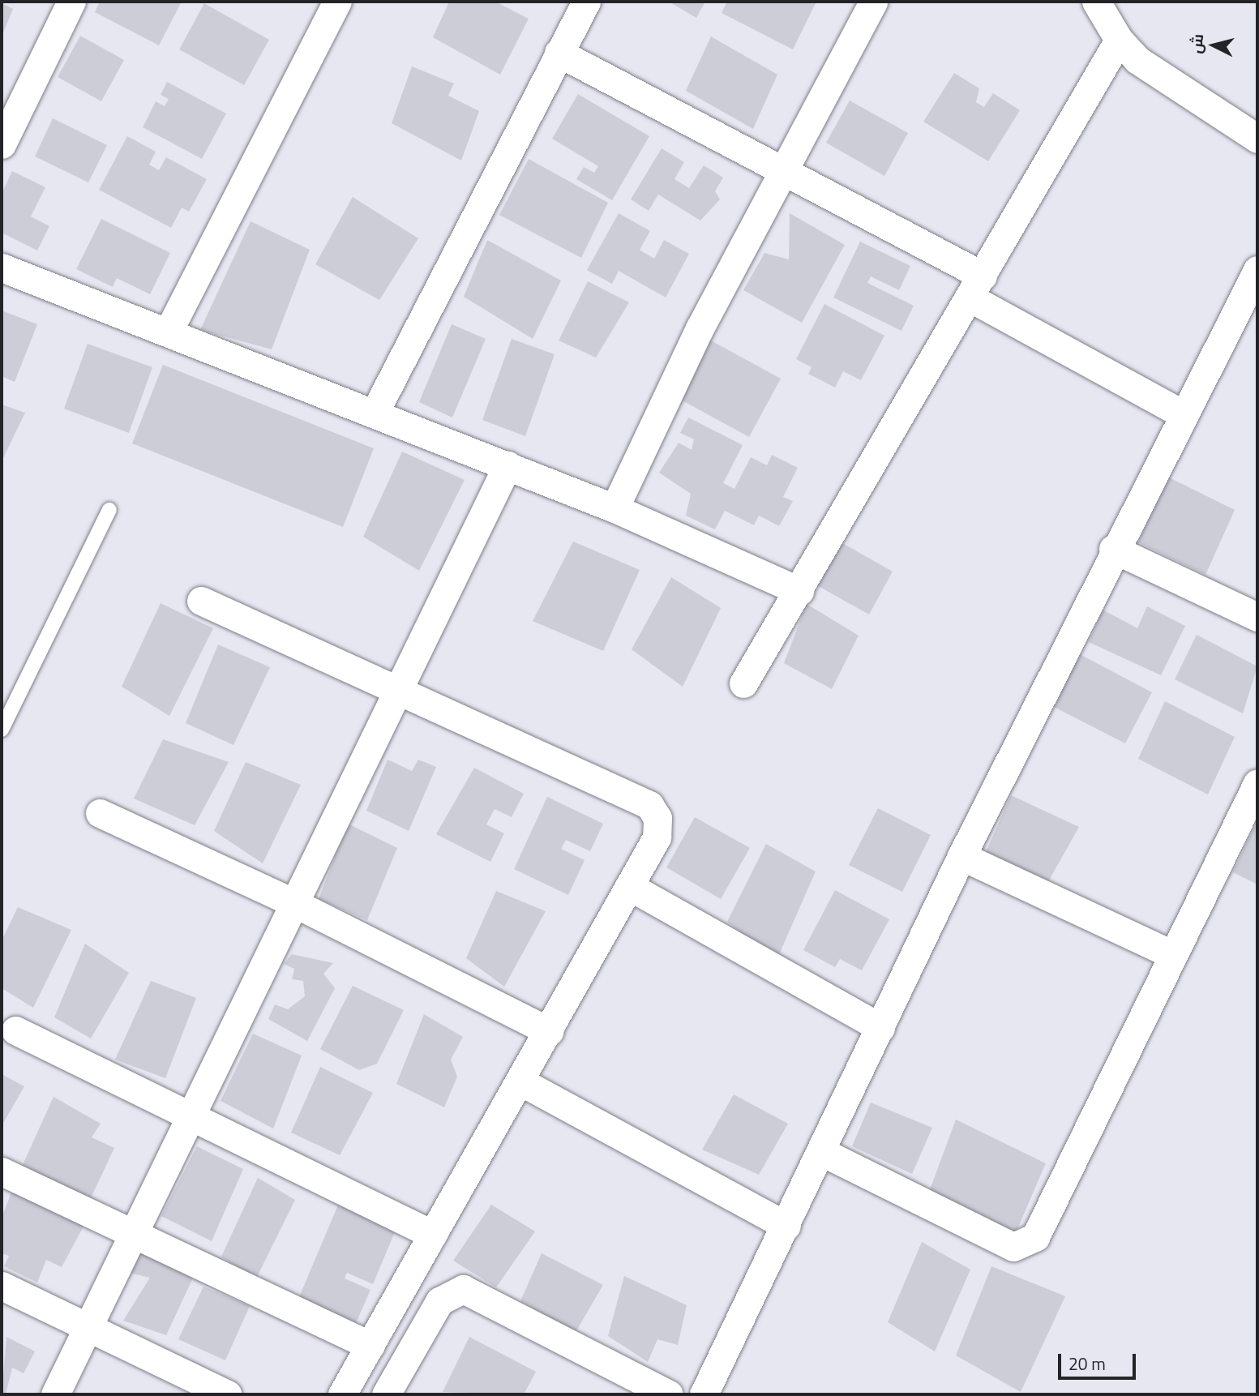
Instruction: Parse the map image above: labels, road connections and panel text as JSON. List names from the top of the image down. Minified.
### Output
{"scale_bar":"20 m","north":"left"}
